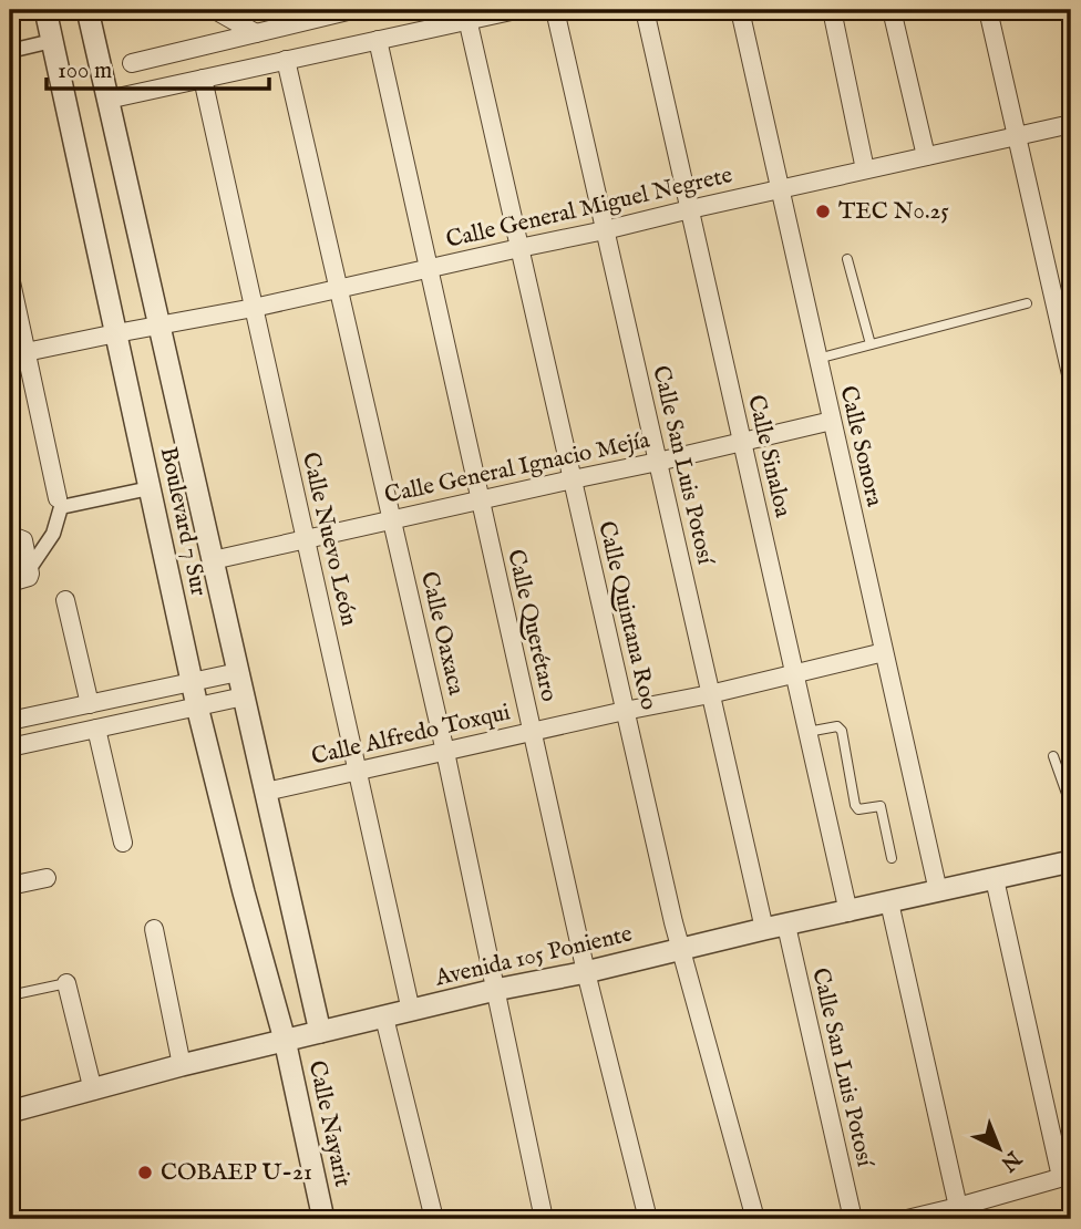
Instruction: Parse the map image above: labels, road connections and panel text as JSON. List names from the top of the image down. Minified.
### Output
{"streets":{"street":["Calle General Miguel Negrete","Calle Sonora","Calle Sinaloa","Calle San Luis Potosí","Calle General Ignacio Mejía","Boulevard 7 Sur","Calle Nuevo León","Calle Quintana Roo","Calle Querétaro","Calle Oaxaca","Calle Alfredo Toxqui","Avenida 105 Poniente","Calle Nayarit"]},"crossings":[["Calle General Miguel Negrete","Calle Sonora"],["Calle General Miguel Negrete","Calle Sinaloa"],["Calle General Miguel Negrete","Calle San Luis Potosí"],["Calle General Miguel Negrete","Boulevard 7 Sur"],["Calle General Miguel Negrete","Calle Nuevo León"],["Calle General Miguel Negrete","Calle Quintana Roo"],["Calle General Miguel Negrete","Calle Querétaro"],["Calle General Miguel Negrete","Calle Oaxaca"],["Calle Sonora","Calle General Ignacio Mejía"],["Calle Sonora","Calle Alfredo Toxqui"],["Calle Sonora","Avenida 105 Poniente"],["Calle Sinaloa","Calle General Ignacio Mejía"],["Calle Sinaloa","Calle Alfredo Toxqui"],["Calle Sinaloa","Avenida 105 Poniente"],["Calle San Luis Potosí","Calle General Ignacio Mejía"],["Calle San Luis Potosí","Calle Alfredo Toxqui"],["Calle San Luis Potosí","Avenida 105 Poniente"],["Calle General Ignacio Mejía","Boulevard 7 Sur"],["Calle General Ignacio Mejía","Calle Nuevo León"],["Calle General Ignacio Mejía","Calle Quintana Roo"],["Calle General Ignacio Mejía","Calle Querétaro"],["Calle General Ignacio Mejía","Calle Oaxaca"],["Boulevard 7 Sur","Calle Alfredo Toxqui"],["Boulevard 7 Sur","Avenida 105 Poniente"],["Boulevard 7 Sur","Calle Nayarit"],["Calle Nuevo León","Calle Alfredo Toxqui"],["Calle Nuevo León","Avenida 105 Poniente"],["Calle Quintana Roo","Calle Alfredo Toxqui"],["Calle Quintana Roo","Avenida 105 Poniente"],["Calle Querétaro","Calle Alfredo Toxqui"],["Calle Querétaro","Avenida 105 Poniente"],["Calle Oaxaca","Calle Alfredo Toxqui"],["Calle Oaxaca","Avenida 105 Poniente"],["Avenida 105 Poniente","Calle Nayarit"]],"places":["TEC N0.25","COBAEP U-21"],"scale_bar":"100 m","north":"bottom right"}
